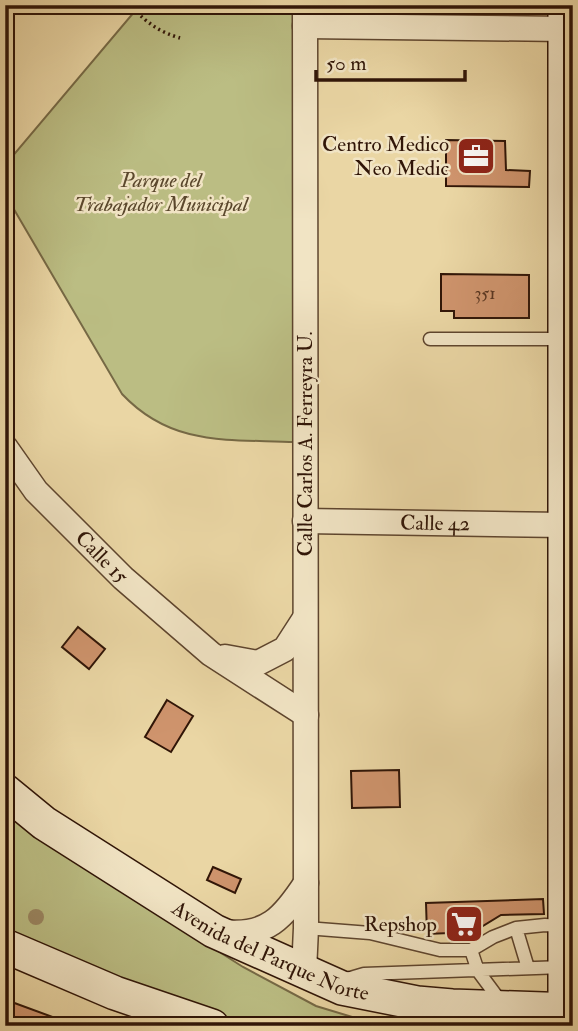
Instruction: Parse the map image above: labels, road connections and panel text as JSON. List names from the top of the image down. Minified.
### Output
{"streets":{"main road":["Avenida del Parque Norte"],"street":["Calle Carlos A. Ferreyra U.","Calle 42","Calle 15"]},"crossings":[["Calle Carlos A. Ferreyra U.","Calle 42"],["Calle Carlos A. Ferreyra U.","Calle 15"],["Calle Carlos A. Ferreyra U.","Avenida del Parque Norte"]],"parks":["Parque del Trabajador Municipal"],"places":{"office":["Centro Medico Neo Medic"],"supermarket":["Repshop"]},"house_numbers":["351"],"scale_bar":"50 m"}
